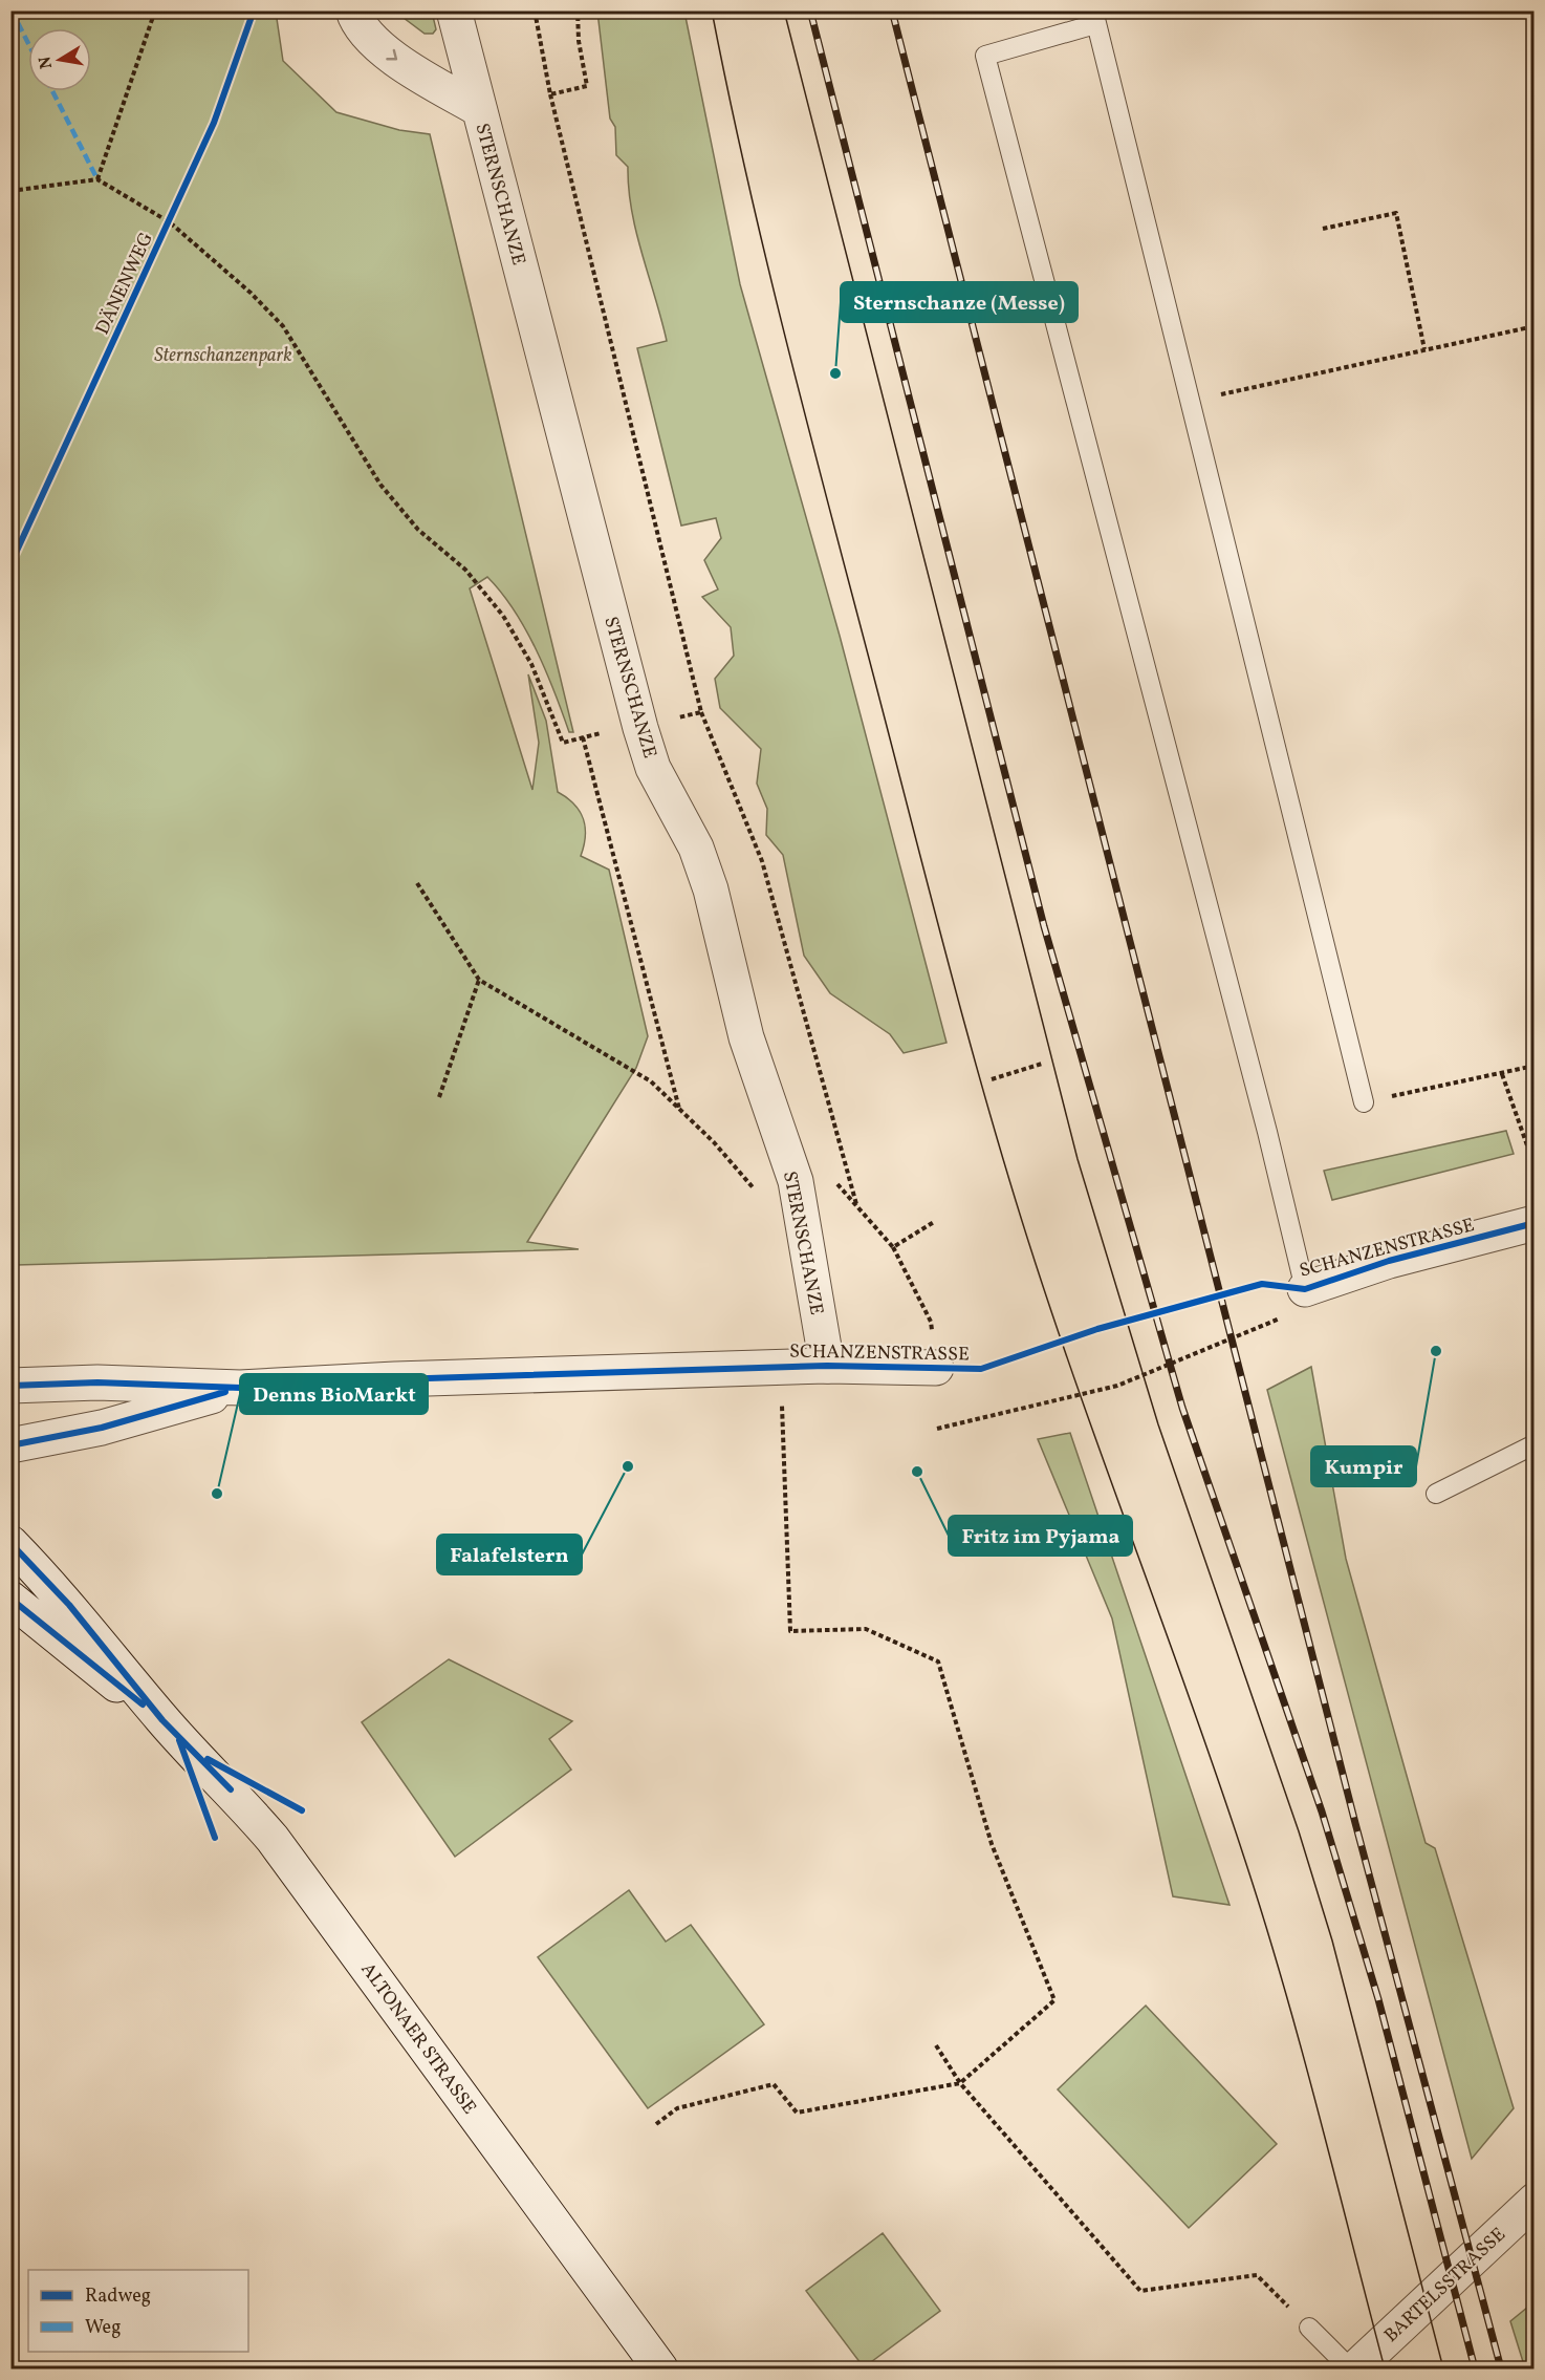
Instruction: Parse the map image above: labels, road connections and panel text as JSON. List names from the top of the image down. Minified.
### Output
{"streets":{"street":["STERNSCHANZE","SCHANZENSTRASSE","ALTONAER STRASSE","BARTELSSTRASSE"],"cycle path":["DÄNENWEG"]},"crossings":[["STERNSCHANZE","SCHANZENSTRASSE"]],"parks":["Sternschanzenpark"],"places":["Sternschanze (Messe)","Kumpir","Falafelstern","Fritz im Pyjama","Denns BioMarkt"],"legend":["Radweg","Weg"],"north":"left"}
